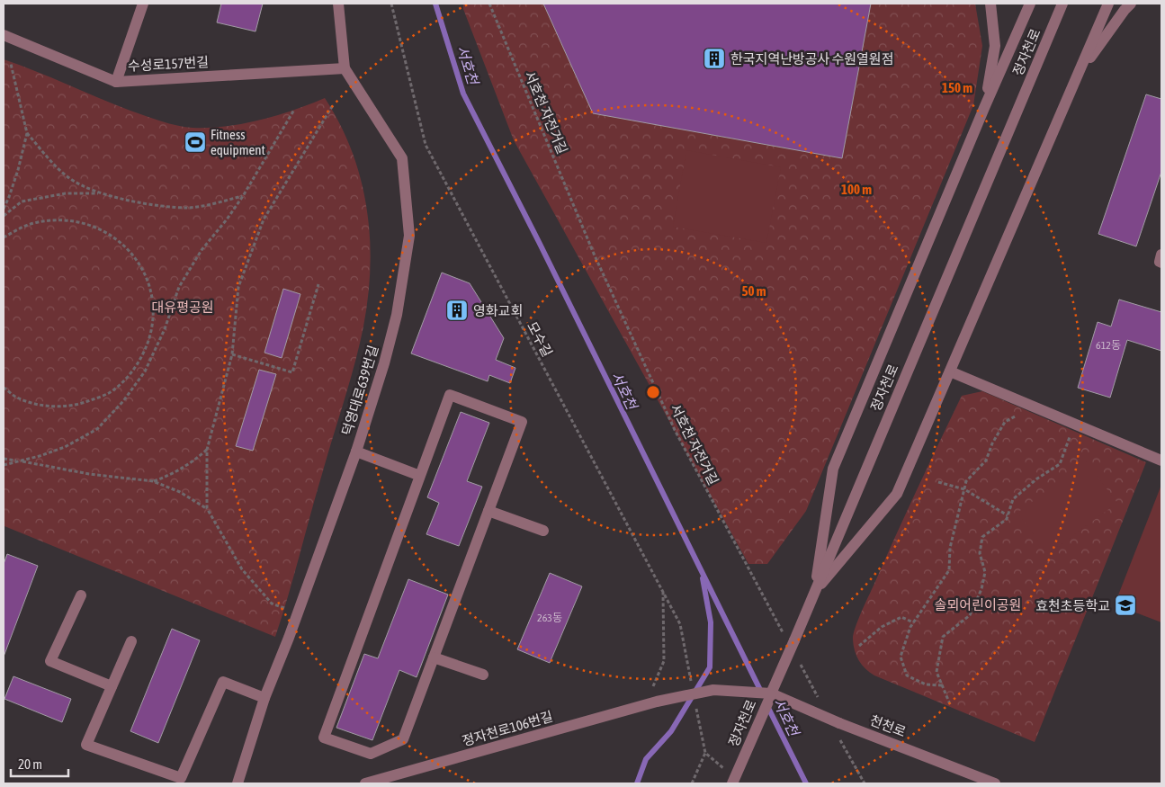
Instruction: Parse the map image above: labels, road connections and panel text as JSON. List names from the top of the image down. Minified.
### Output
{"streets":{"street":["정자천로","수성로157번길","덕영대로639번길","천천로","정자천로106번길"],"path":["서호천 자전거길","모수길"]},"crossings":[["정자천로","서호천 자전거길"],["정자천로","천천로"],["수성로157번길","덕영대로639번길"],["천천로","정자천로106번길"]],"water":["서호천"],"parks":["대유평공원","솔뫼어린이공원"],"places":{"building":["한국지역난방공사 수원열원점","영화교회"],"sports":["Fitness equipment"],"school or university":["효천초등학교"]},"house_numbers":["612동","263동"],"scale_bar":"20 m","rings":["150 m","100 m","50 m"]}
